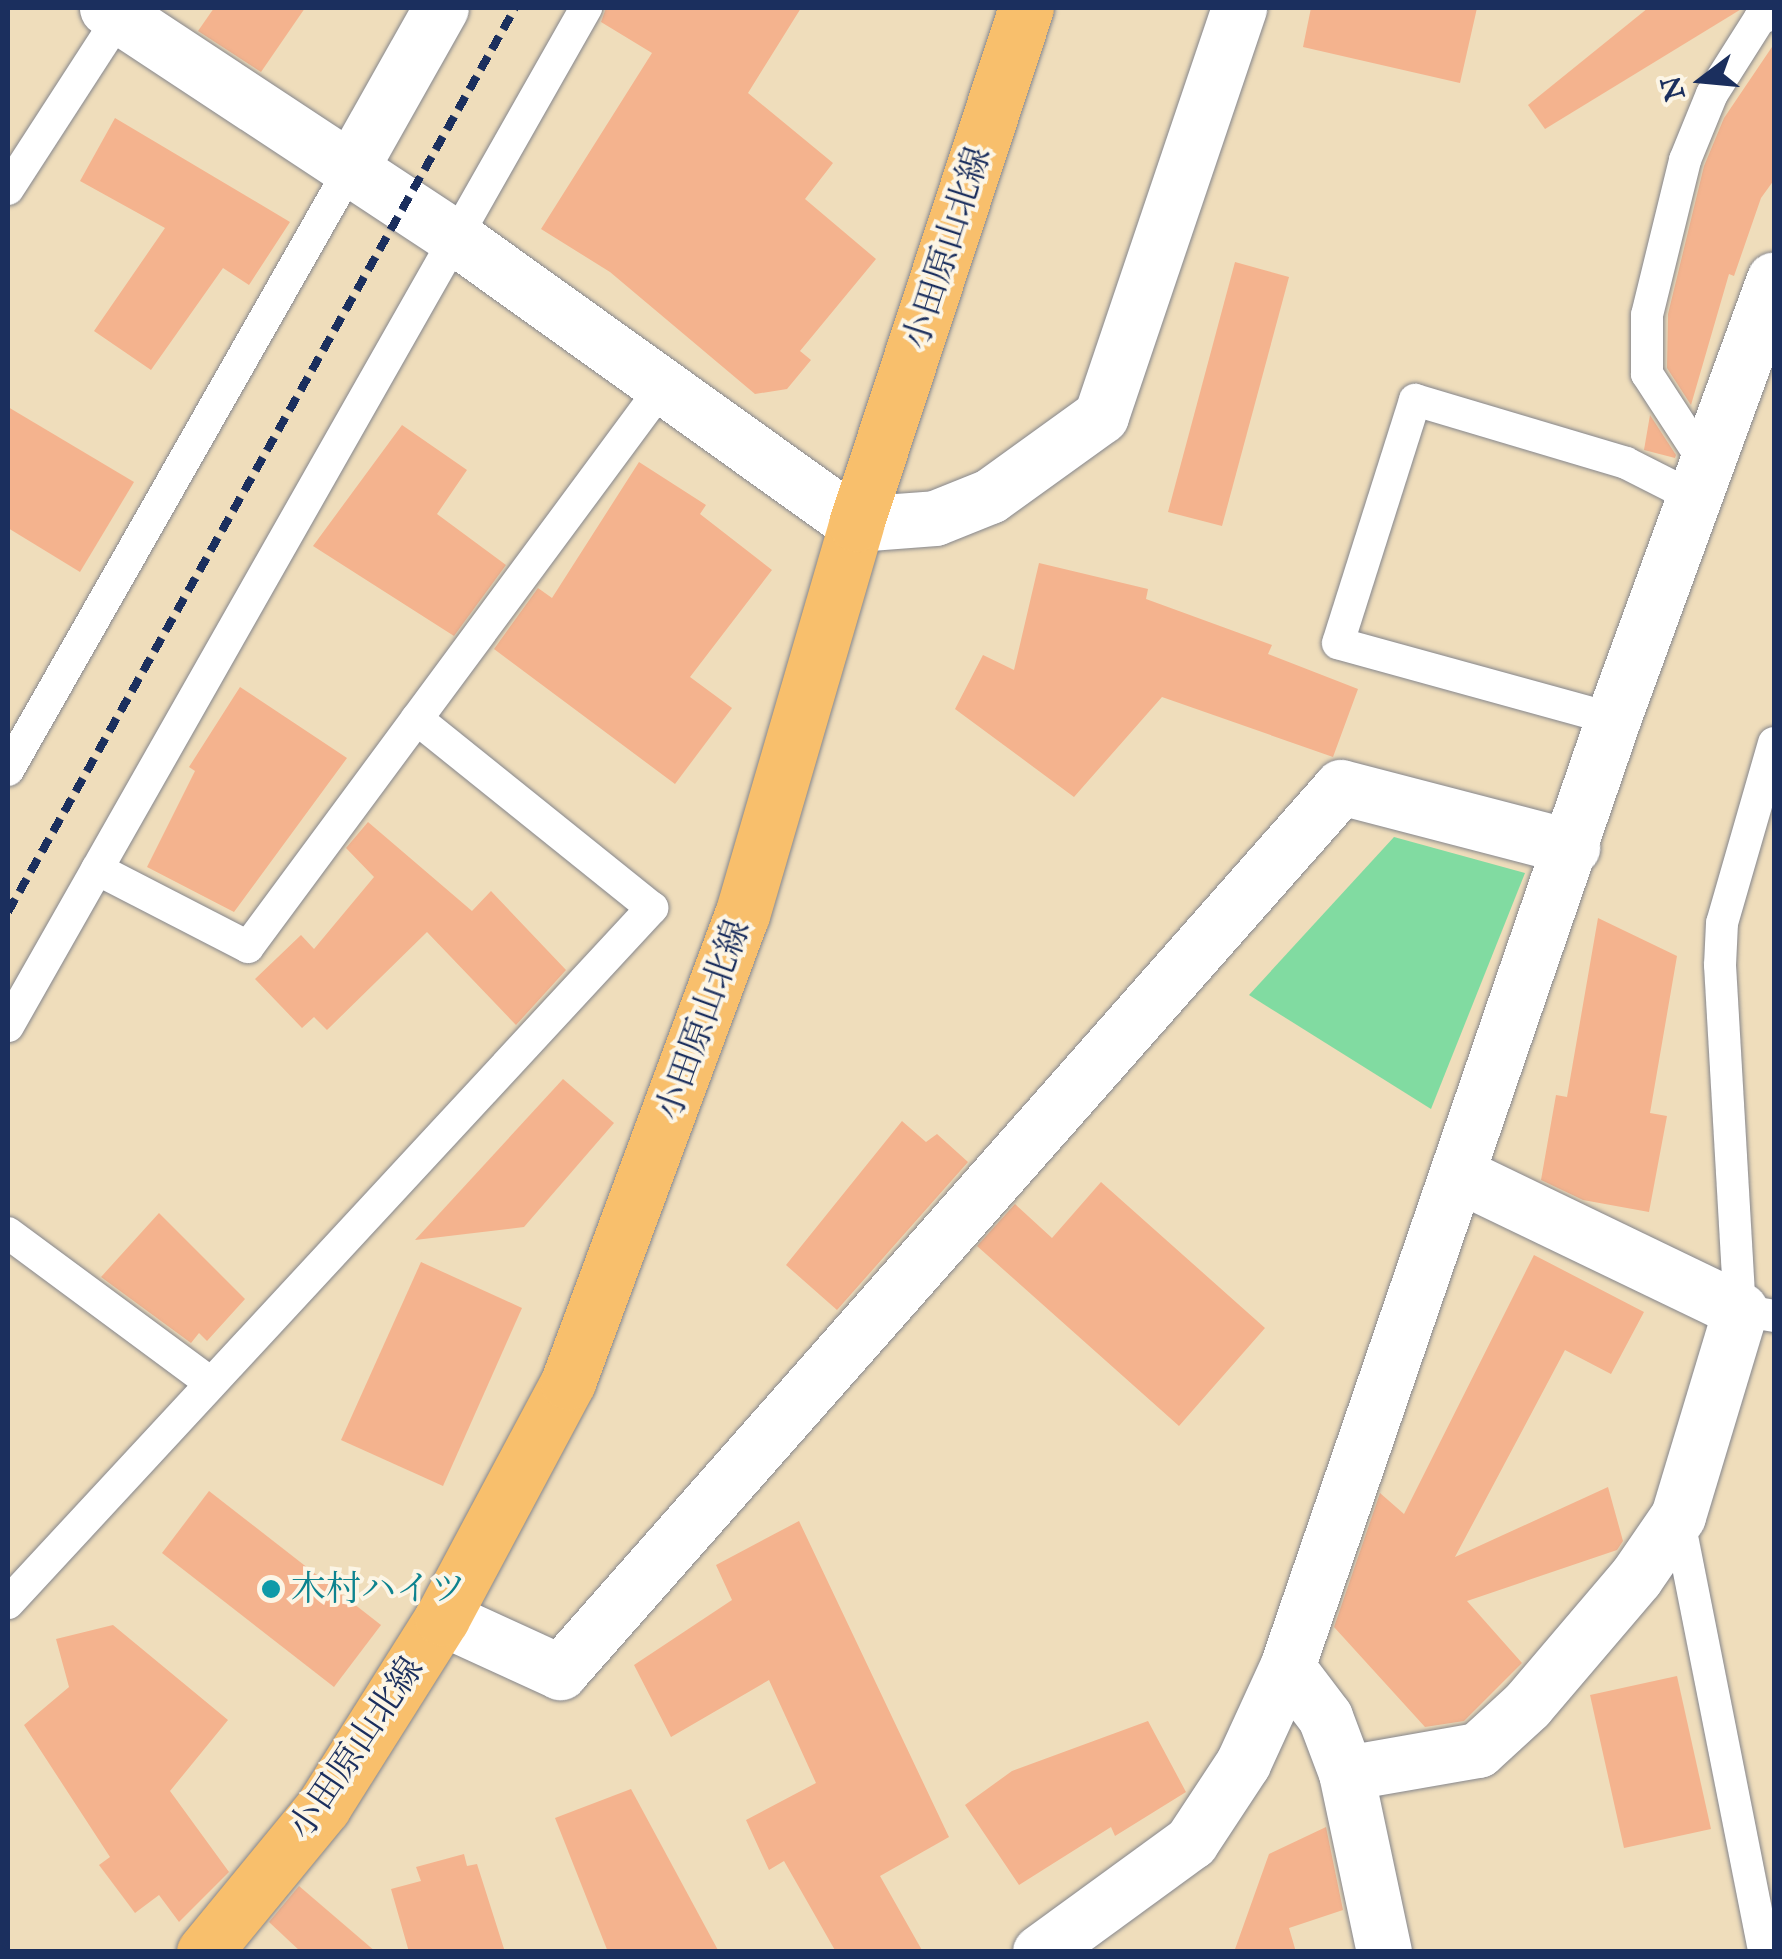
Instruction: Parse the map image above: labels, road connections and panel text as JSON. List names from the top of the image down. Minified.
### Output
{"streets":{"main road":["小田原山北線"]},"places":["木村ハイツ"],"north":"left"}
